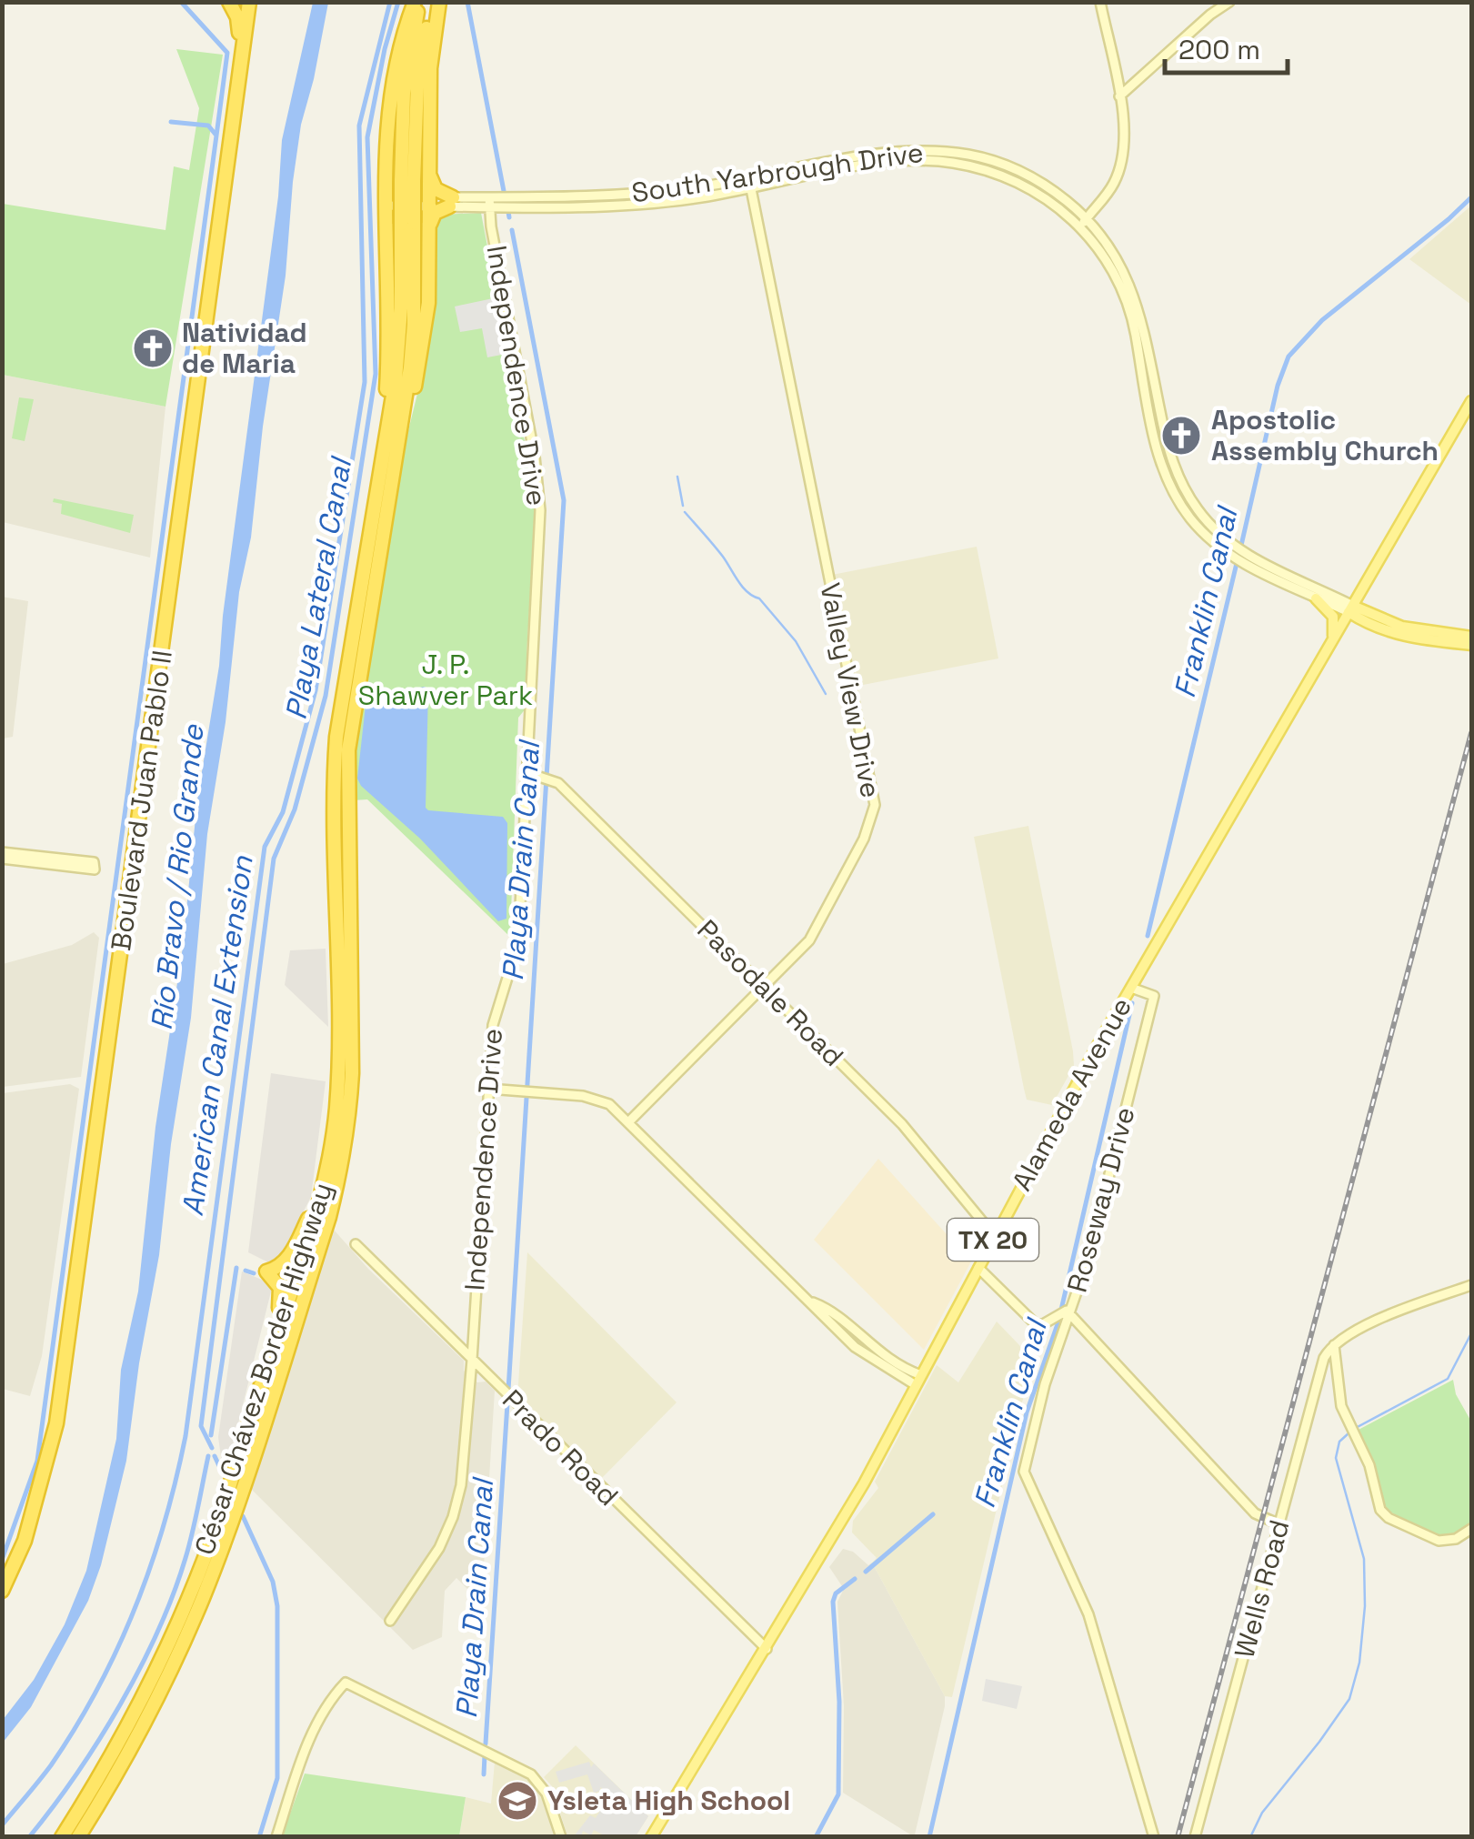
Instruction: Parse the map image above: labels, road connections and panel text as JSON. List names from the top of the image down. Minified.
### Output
{"streets":{"highway":["Boulevard Juan Pablo II","César Chávez Border Highway"],"main road":["Alameda Avenue","TX 20"],"street":["South Yarbrough Drive","Independence Drive","Valley View Drive","Pasodale Road","Roseway Drive","Prado Road","Wells Road"]},"crossings":[["South Yarbrough Drive","Independence Drive"],["South Yarbrough Drive","Valley View Drive"],["South Yarbrough Drive","Alameda Avenue"],["Independence Drive","Pasodale Road"],["Independence Drive","Prado Road"],["Valley View Drive","Pasodale Road"],["Pasodale Road","Alameda Avenue"],["Alameda Avenue","Roseway Drive"],["Alameda Avenue","Prado Road"]],"water":["Playa Lateral Canal","Franklin Canal","Playa Drain Canal","Río Bravo / Rio Grande","American Canal Extension"],"parks":["J. P. Shawver Park"],"places":{"church":["Natividad de Maria","Apostolic Assembly Church"],"school or university":["Ysleta High School"]},"scale_bar":"200 m"}
